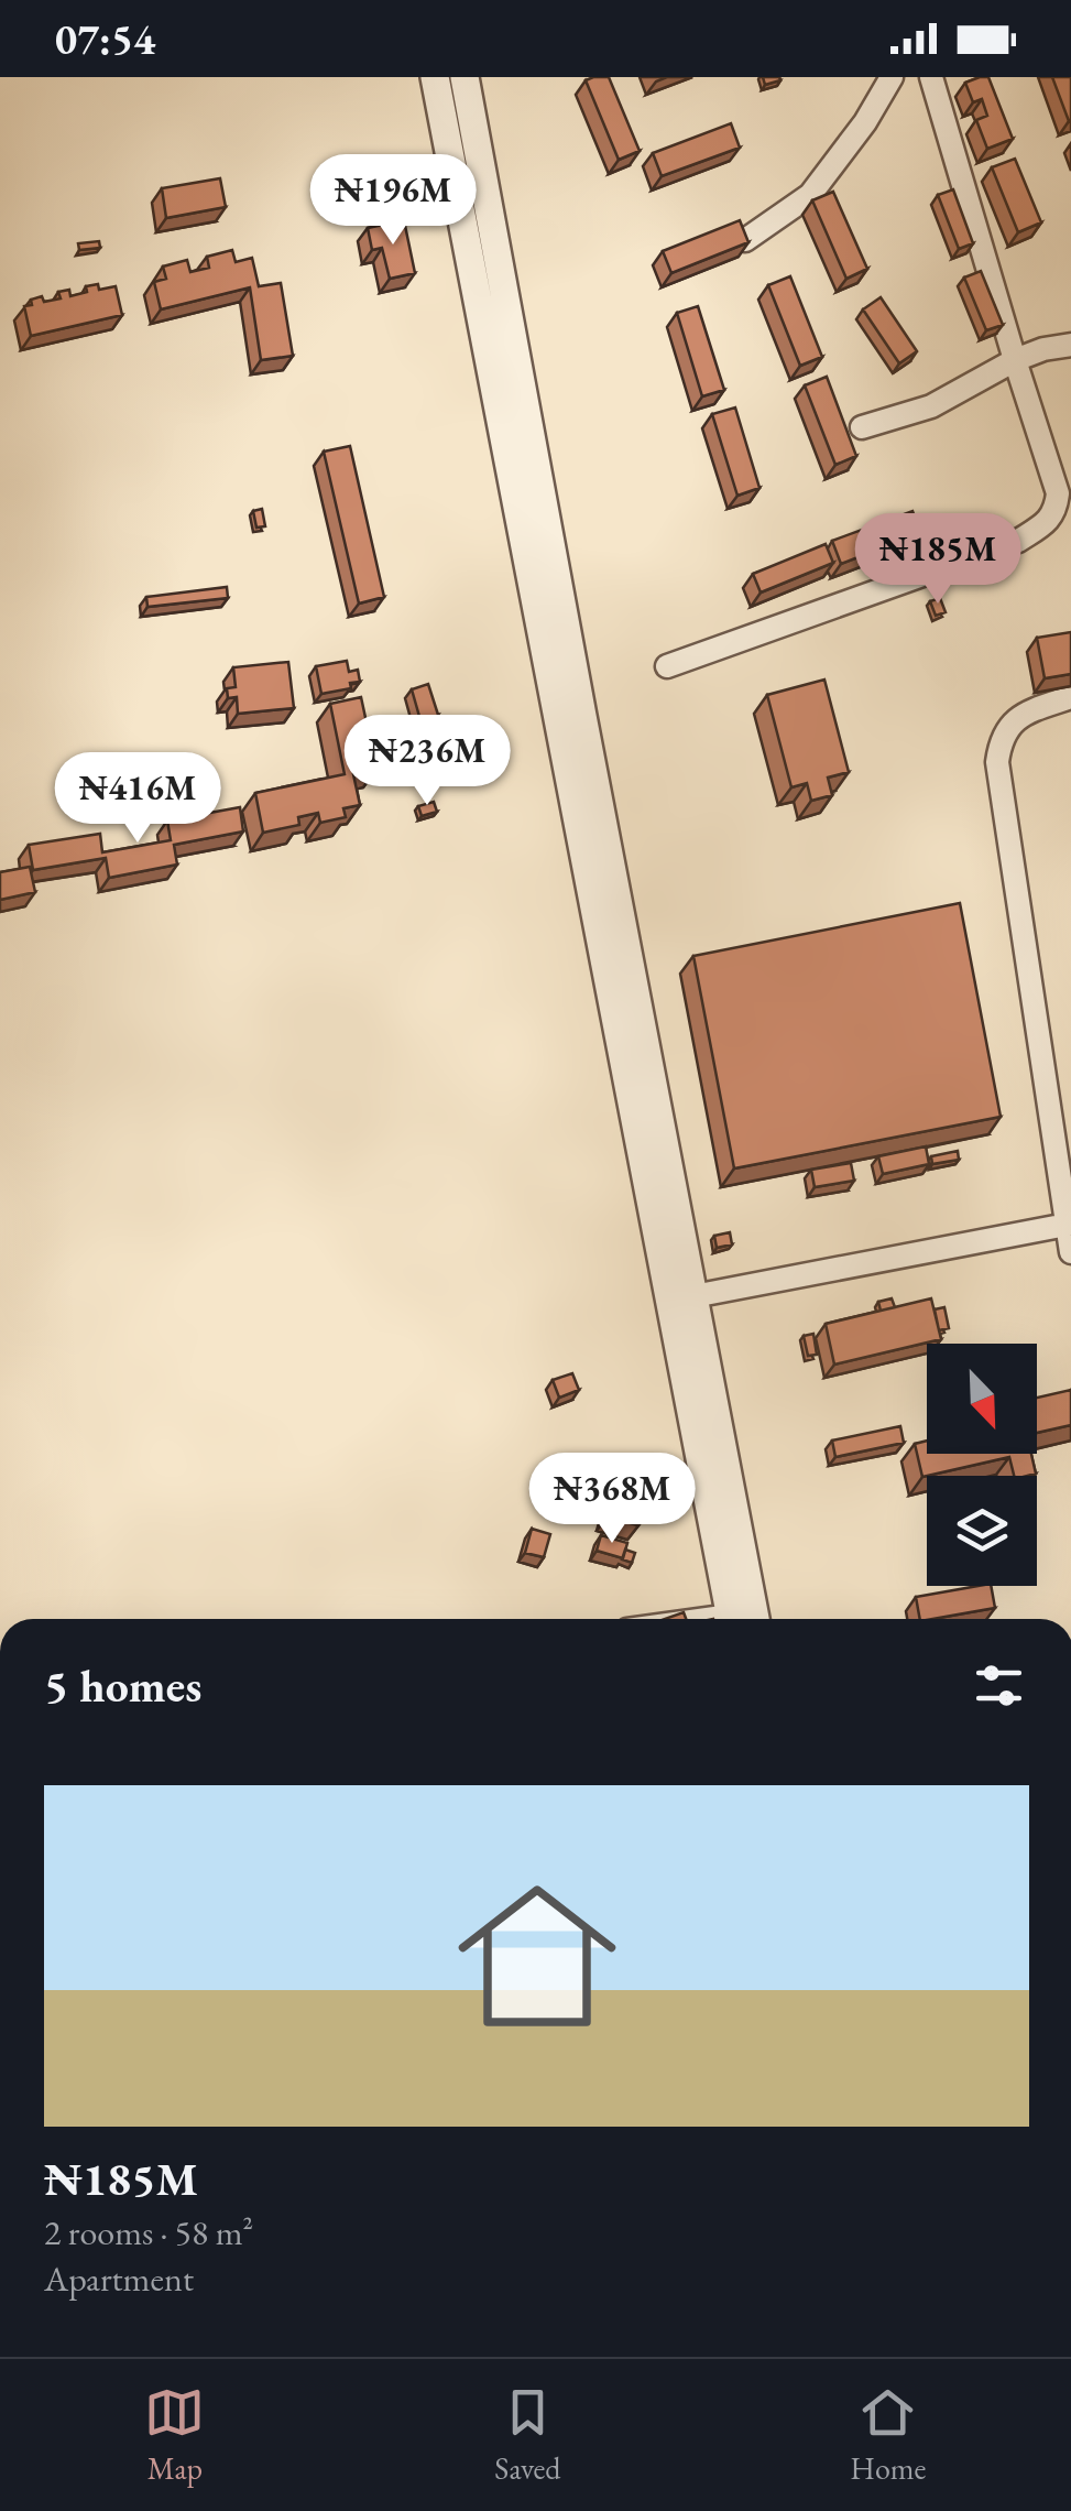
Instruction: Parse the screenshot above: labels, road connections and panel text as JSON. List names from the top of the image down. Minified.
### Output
{"north":"bottom right","page":{"status":"07:54","price":["₦196M","₦185M","₦236M","₦416M","₦368M"],"heading":"5 homes","list":[{"name":"₦185M","note":"2 rooms · 58 m² · Apartment"}],"tabs":["Map","Saved","Home"]}}
